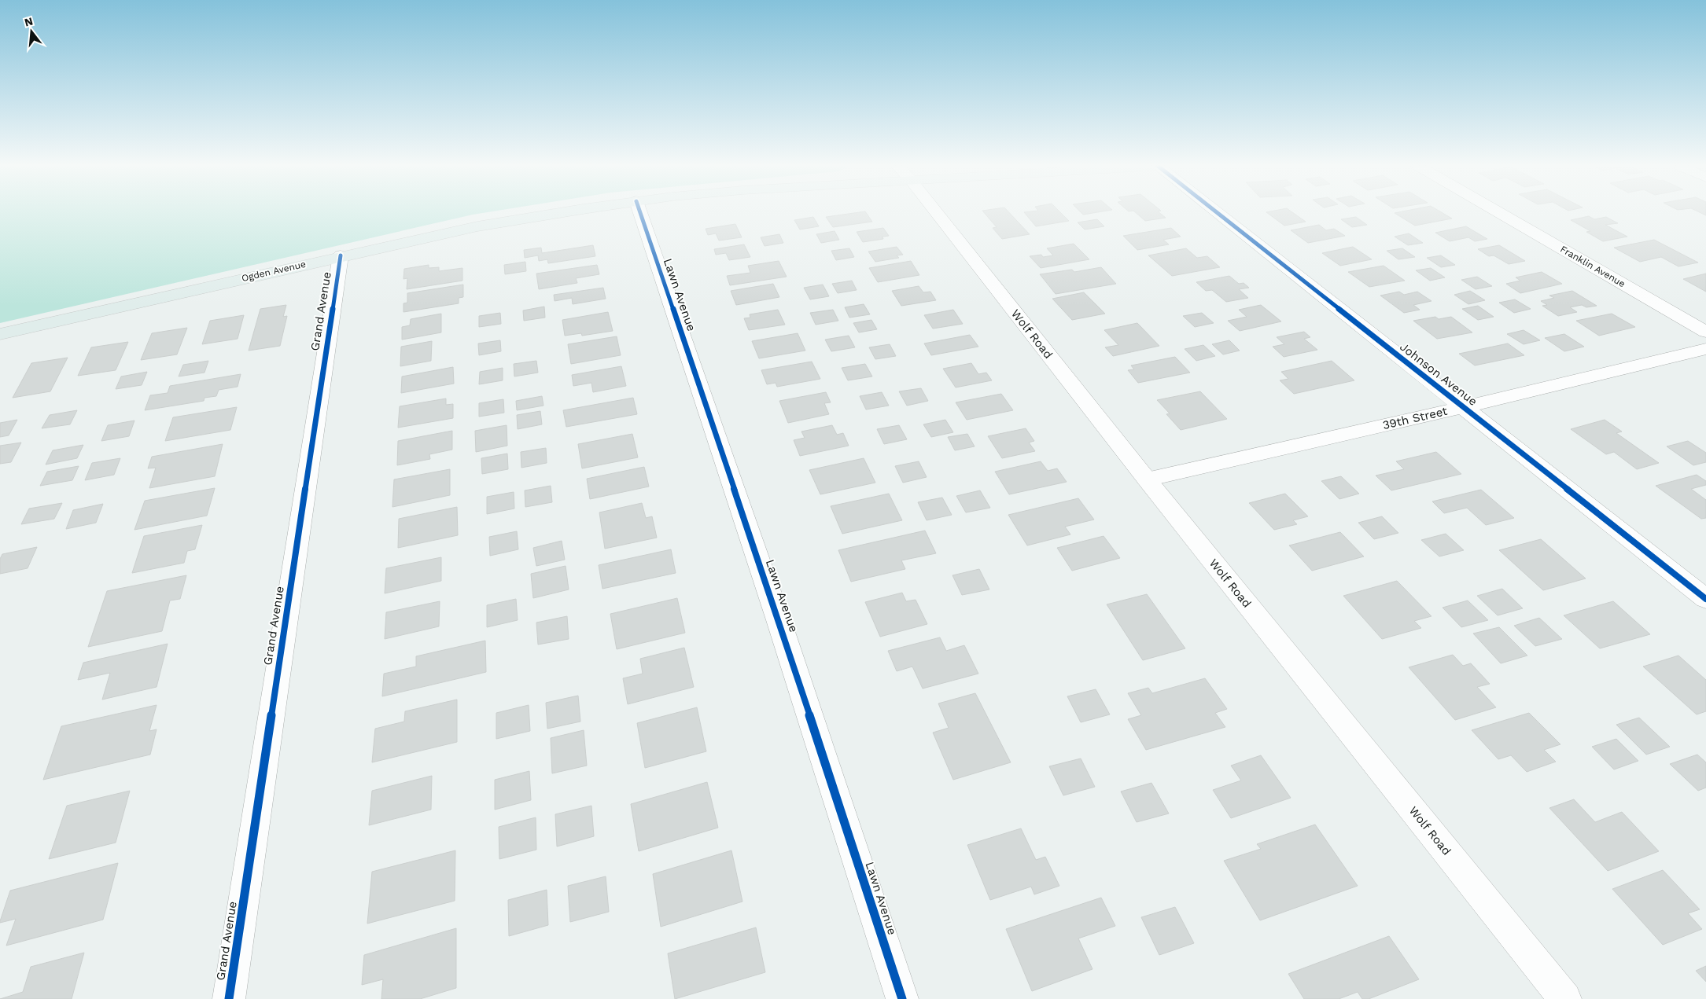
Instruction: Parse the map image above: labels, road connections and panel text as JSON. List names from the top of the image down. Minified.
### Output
{"streets":{"main road":["Ogden Avenue"],"street":["Franklin Avenue","Lawn Avenue","Grand Avenue","Wolf Road","Johnson Avenue","39th Street"]},"crossings":[["Ogden Avenue","Grand Avenue"],["Wolf Road","39th Street"],["Johnson Avenue","39th Street"]],"north":"top"}
